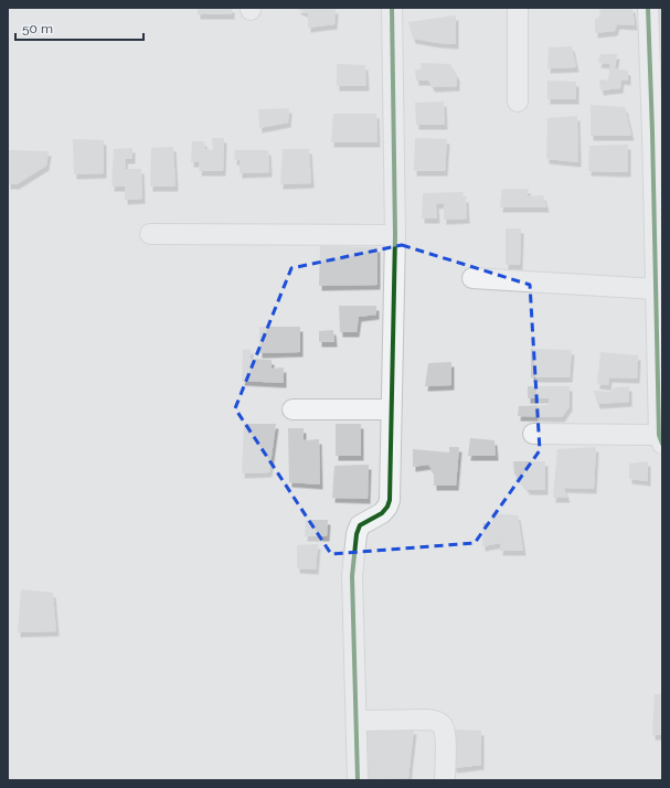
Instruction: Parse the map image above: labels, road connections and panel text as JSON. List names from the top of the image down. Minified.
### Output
{"scale_bar":"50 m"}
